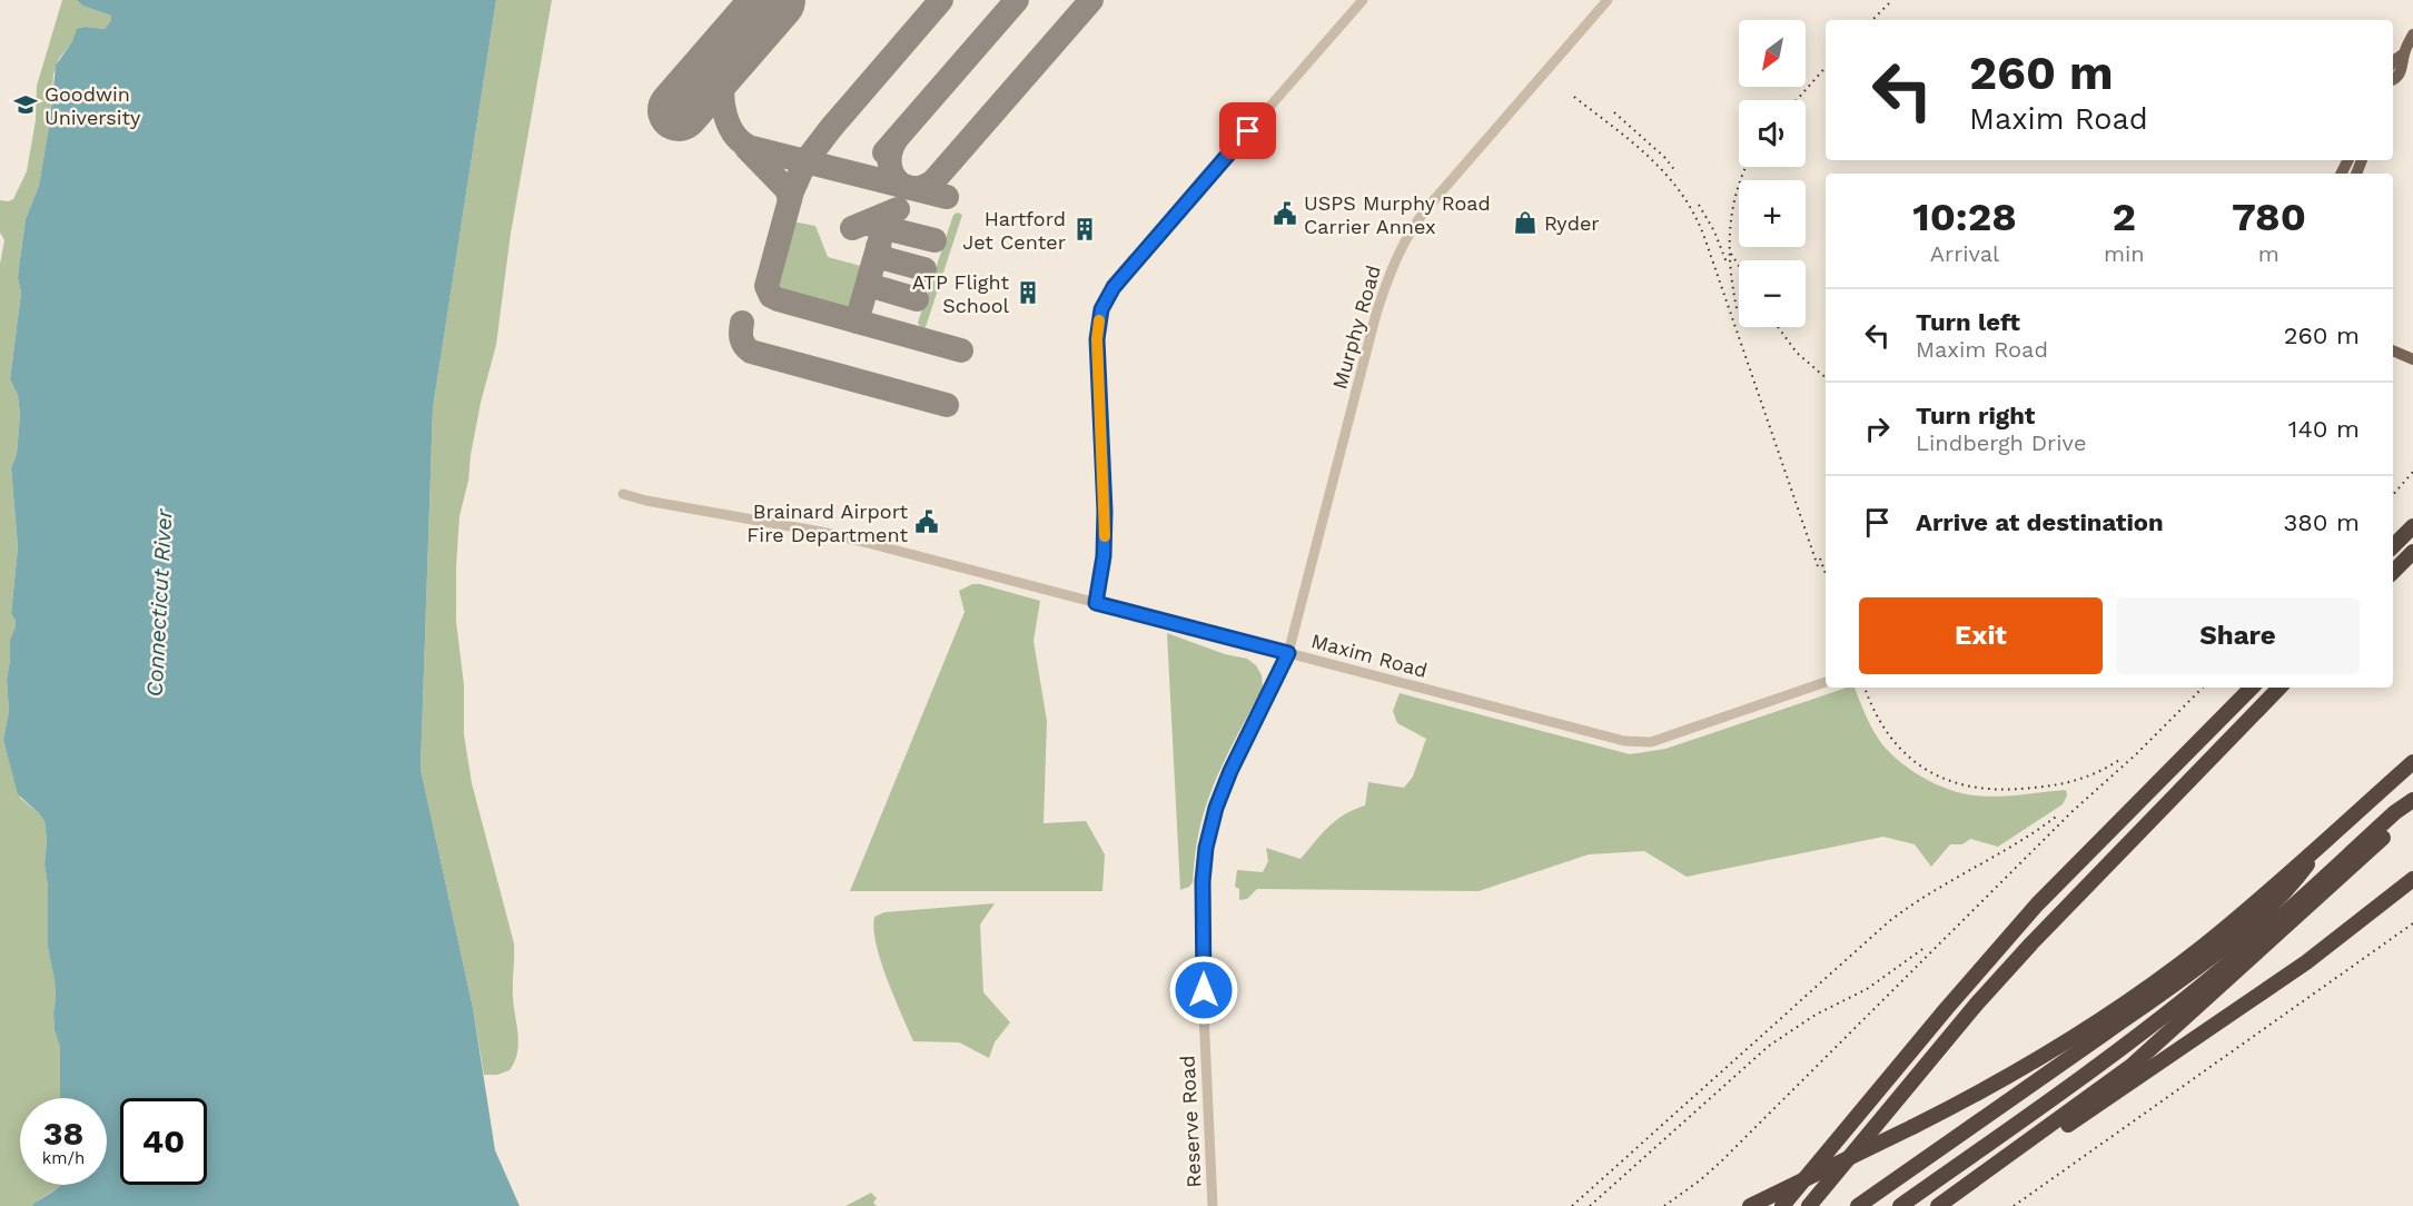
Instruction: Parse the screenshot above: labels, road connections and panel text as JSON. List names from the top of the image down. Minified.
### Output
{"streets":{"street":["Murphy Road","Maxim Road","Reserve Road"]},"crossings":[["Murphy Road","Maxim Road"],["Murphy Road","Reserve Road"],["Maxim Road","Reserve Road"]],"water":["Connecticut River"],"places":{"school or university":["Goodwin University"],"public building":["USPS Murphy Road Carrier Annex","Brainard Airport Fire Department"],"shop":["Ryder"],"building":["Hartford Jet Center","ATP Flight School"]},"north":"bottom left","page":{"map_buttons":["+","−"],"turn":["260 m","Maxim Road"],"eta":["10:28","Arrival","2","min","780","m"],"list":[{"name":"Turn left","note":"Maxim Road","value":"260 m"},{"name":"Turn right","note":"Lindbergh Drive","value":"140 m"},{"name":"Arrive at destination","value":"380 m"}],"buttons":["Exit","Share"],"speed":"38 km/h","limit":"40"}}
